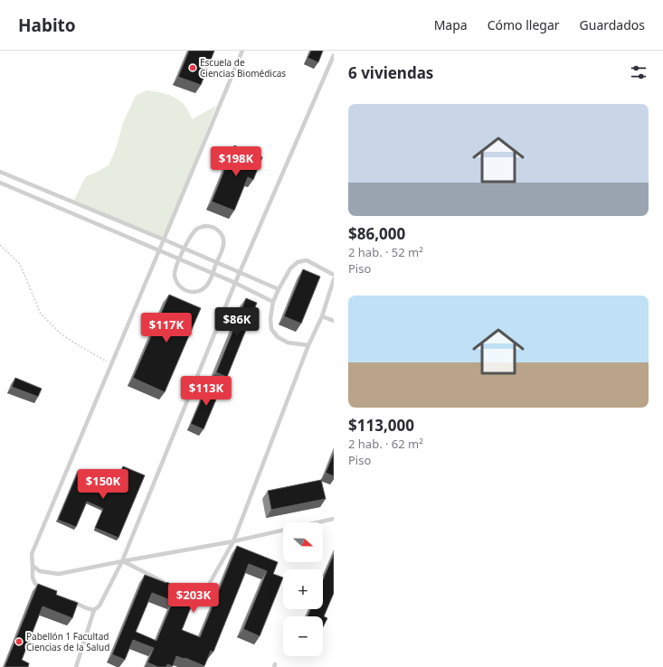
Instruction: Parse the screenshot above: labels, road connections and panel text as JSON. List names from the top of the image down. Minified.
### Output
{"places":["Escuela de Ciencias Biomédicas","Pabellón 1 Facultad Ciencias de la Salud"],"north":"right","page":{"header":"Habito","nav":["Mapa","Cómo llegar","Guardados"],"heading":"6 viviendas","list":[{"name":"$86,000","note":"2 hab. · 52 m² · Piso"},{"name":"$113,000","note":"2 hab. · 62 m² · Piso"}],"price":["$198K","$86K","$117K","$113K","$150K","$203K"],"map_buttons":["+","−"]}}
